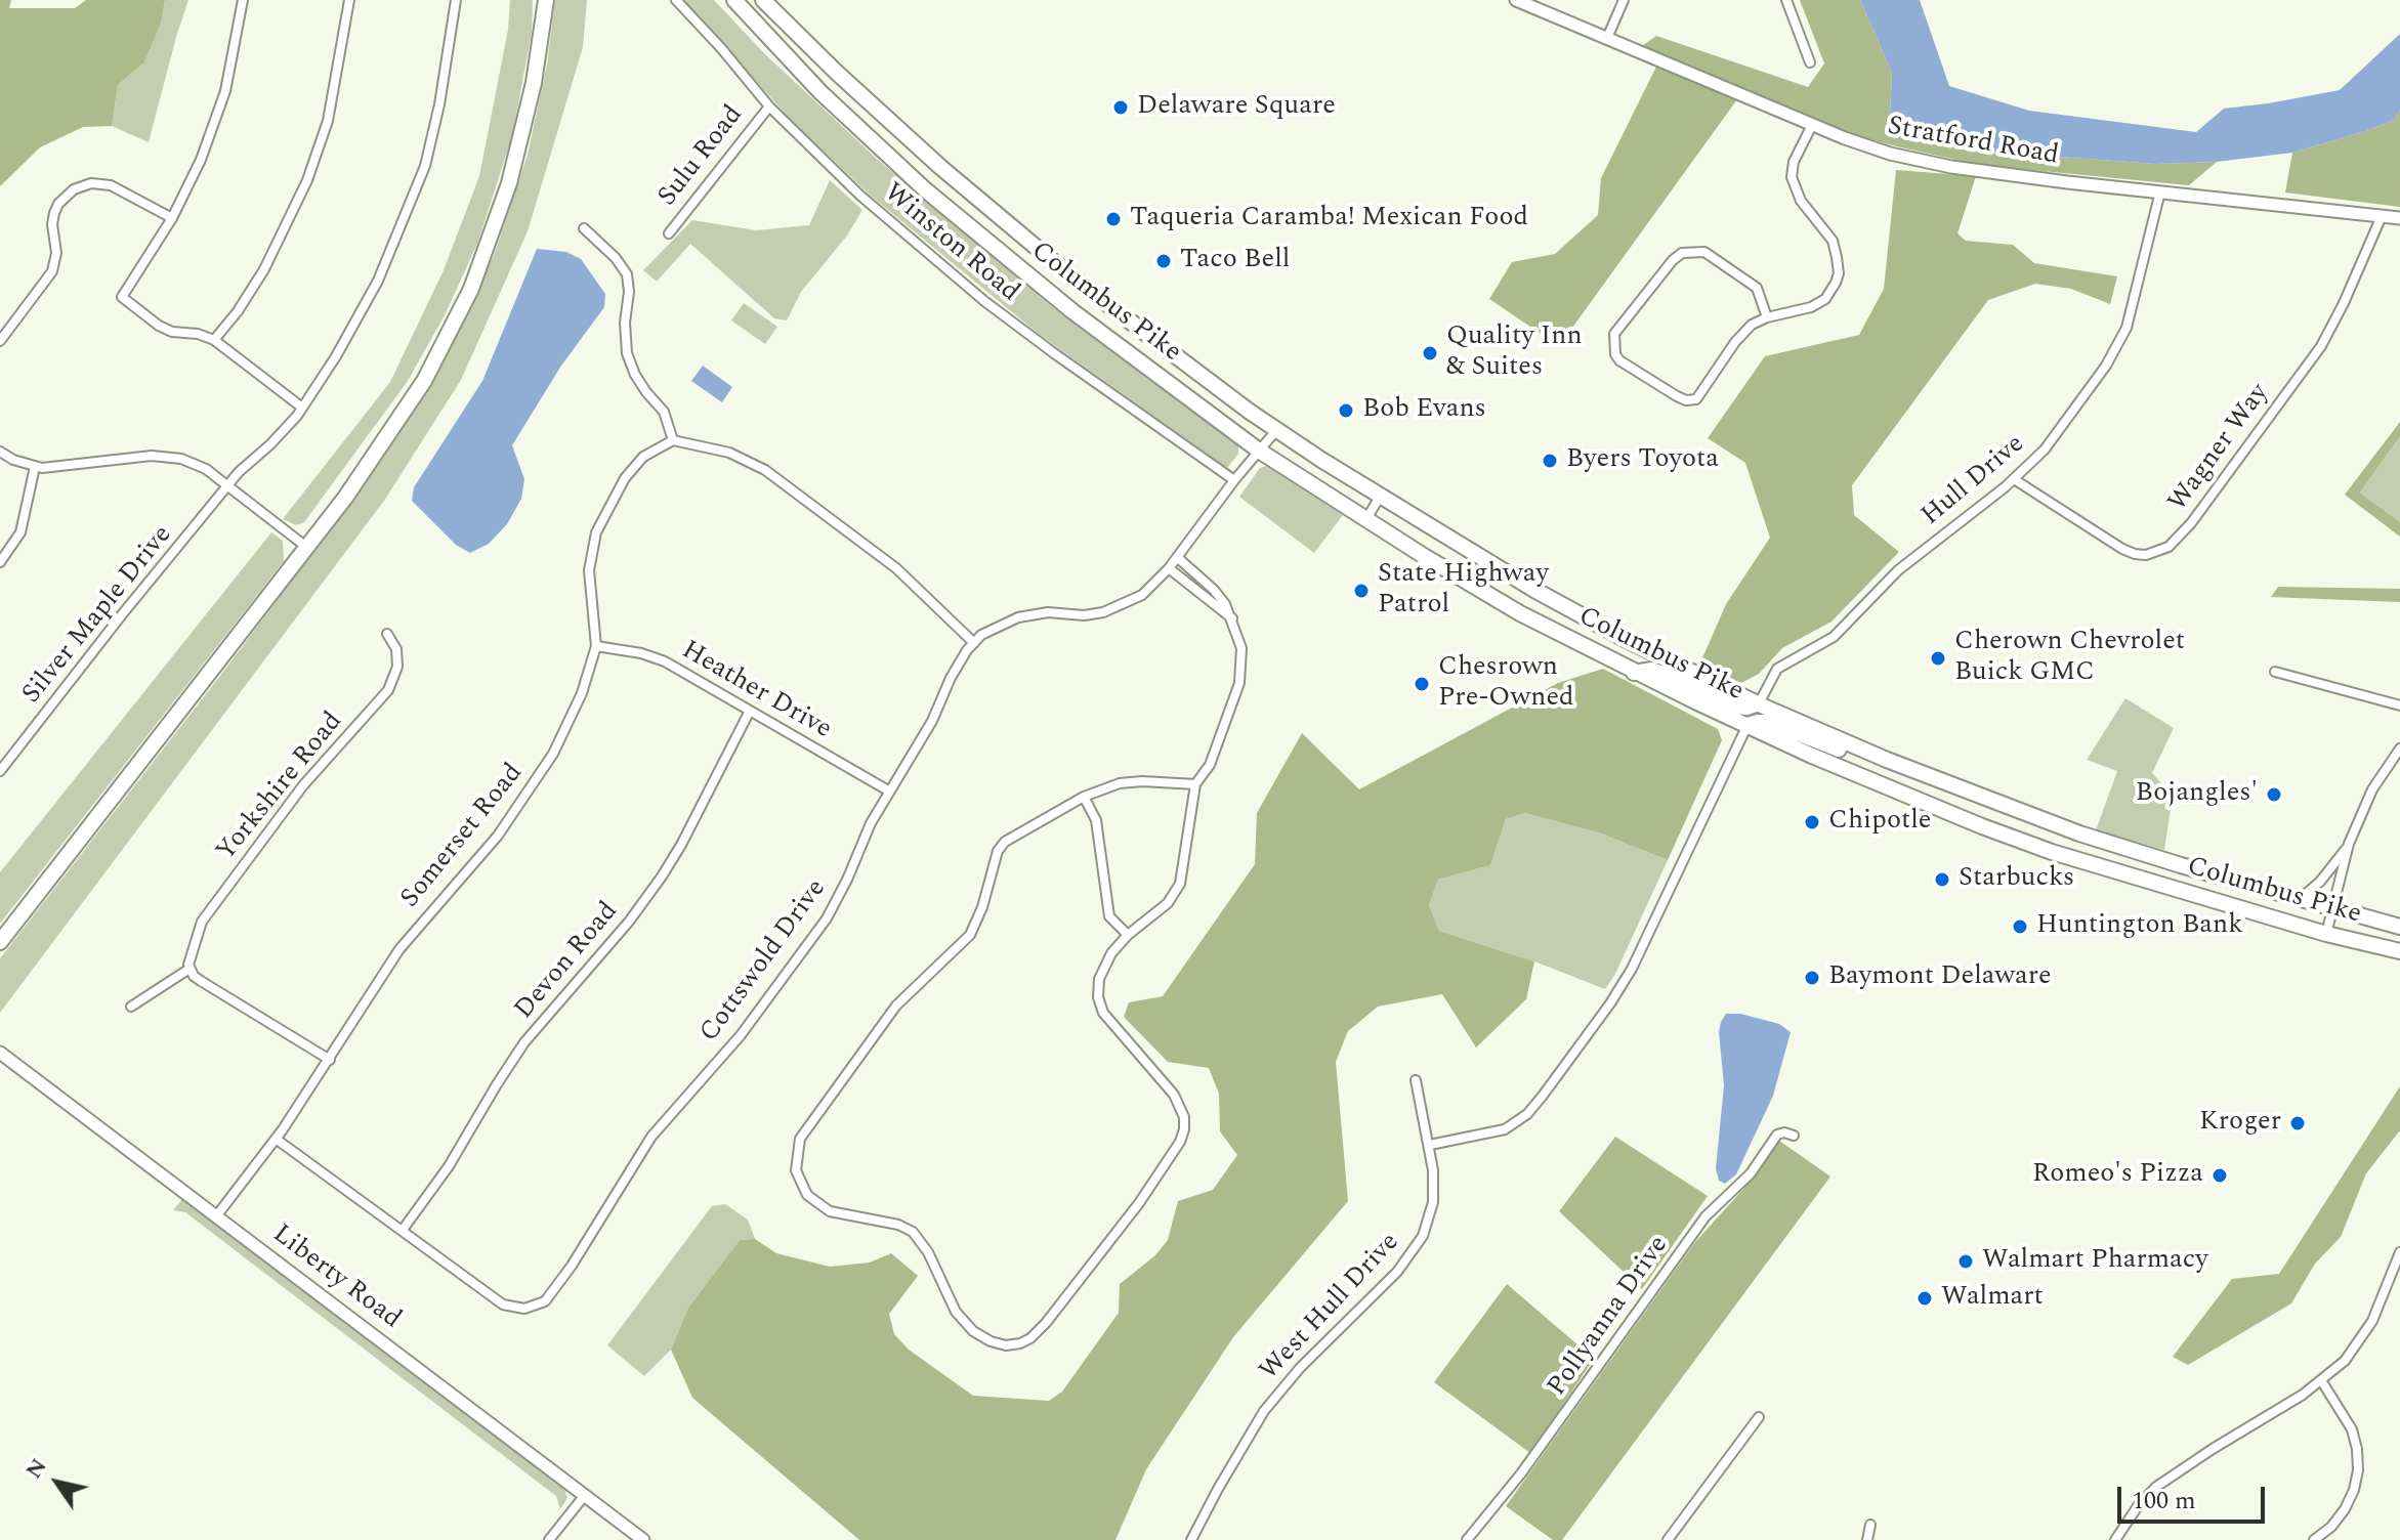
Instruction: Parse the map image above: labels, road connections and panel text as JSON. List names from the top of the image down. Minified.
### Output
{"streets":{"highway":["Columbus Pike"],"street":["Stratford Road","Sulu Road","Winston Road","Wagner Way","Hull Drive","Silver Maple Drive","Heather Drive","Yorkshire Road","Somerset Road","Devon Road","Cottswold Drive","Liberty Road","West Hull Drive","Pollyanna Drive"]},"crossings":[["Stratford Road","Wagner Way"],["Stratford Road","Hull Drive"],["Sulu Road","Winston Road"],["Winston Road","Cottswold Drive"],["Columbus Pike","Hull Drive"],["Columbus Pike","Cottswold Drive"],["Wagner Way","Hull Drive"],["Heather Drive","Somerset Road"],["Heather Drive","Devon Road"],["Heather Drive","Cottswold Drive"],["Somerset Road","Cottswold Drive"],["Somerset Road","Liberty Road"],["Devon Road","Cottswold Drive"]],"places":["Delaware Square","Taqueria Caramba! Mexican Food","Taco Bell","Quality Inn & Suites","Bob Evans","Byers Toyota","State Highway Patrol","Cherown Chevrolet Buick GMC","Chesrown Pre-Owned","Bojangles'","Chipotle","Starbucks","Huntington Bank","Baymont Delaware","Kroger","Romeo's Pizza","Walmart Pharmacy","Walmart"],"scale_bar":"100 m","north":"top left"}
